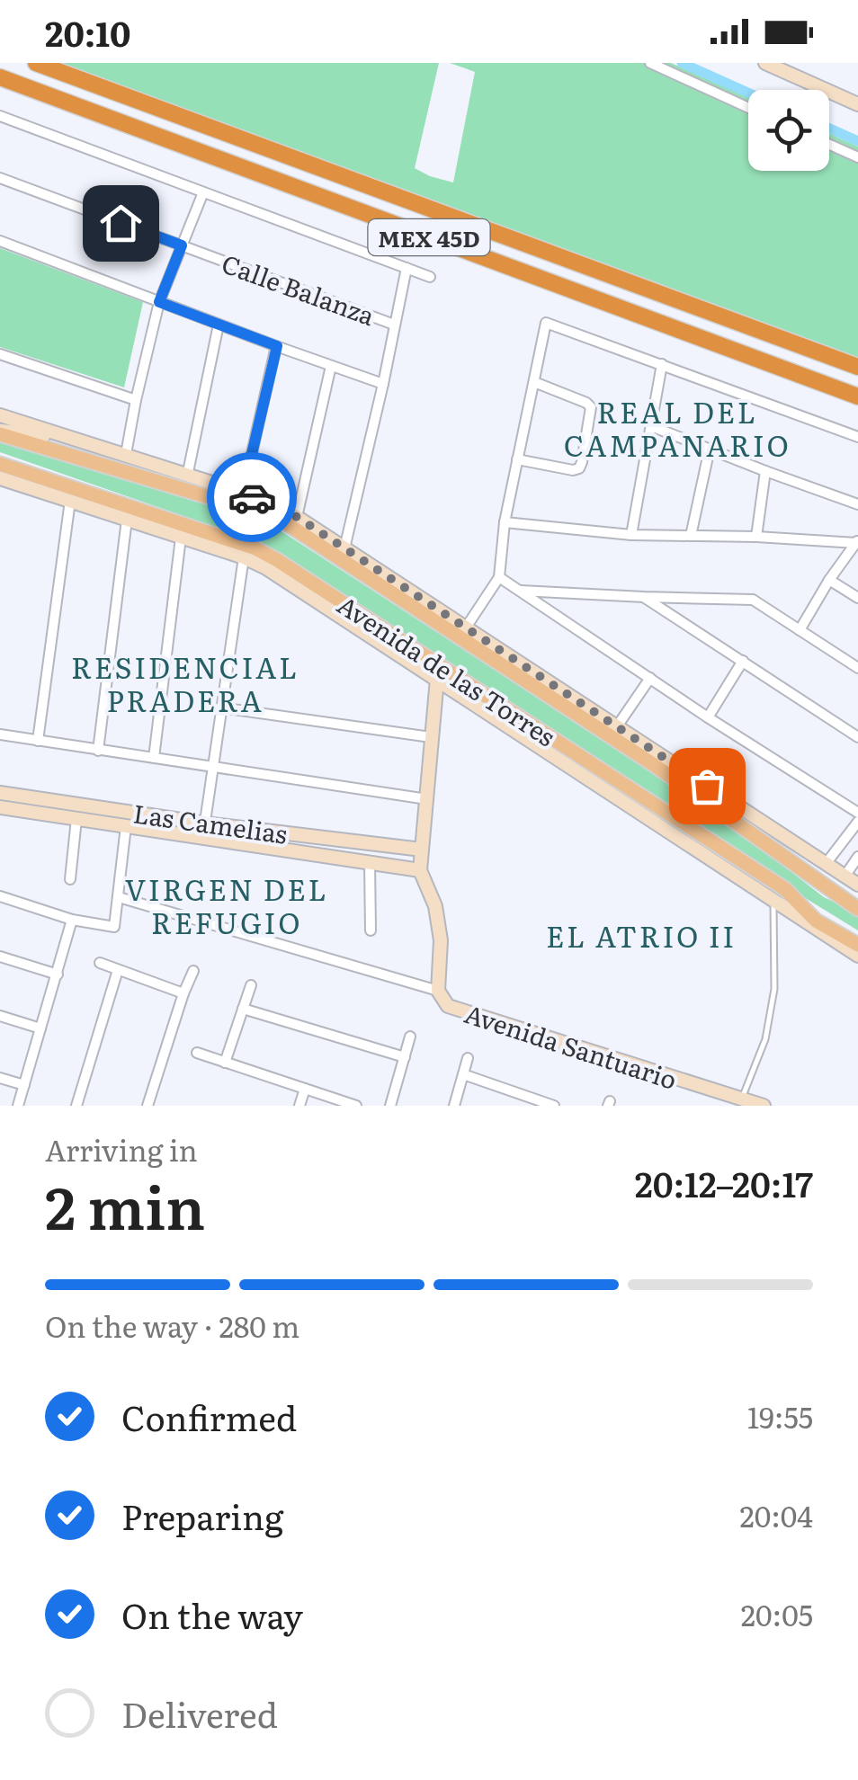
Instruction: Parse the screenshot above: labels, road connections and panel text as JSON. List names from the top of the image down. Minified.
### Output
{"streets":{"highway":["MEX 45D"],"main road":["Avenida de las Torres"],"street":["Calle Balanza","Las Camelias","Avenida Santuario"]},"districts":["REAL DEL CAMPANARIO","RESIDENCIAL PRADERA","VIRGEN DEL REFUGIO","EL ATRIO II"],"page":{"status":"20:10","heading":["2 min","Arriving in","20:12–20:17"],"bar":"On the way · 280 m","list":[["Confirmed","19:55"],["Preparing","20:04"],["On the way","20:05"],"Delivered"]}}
